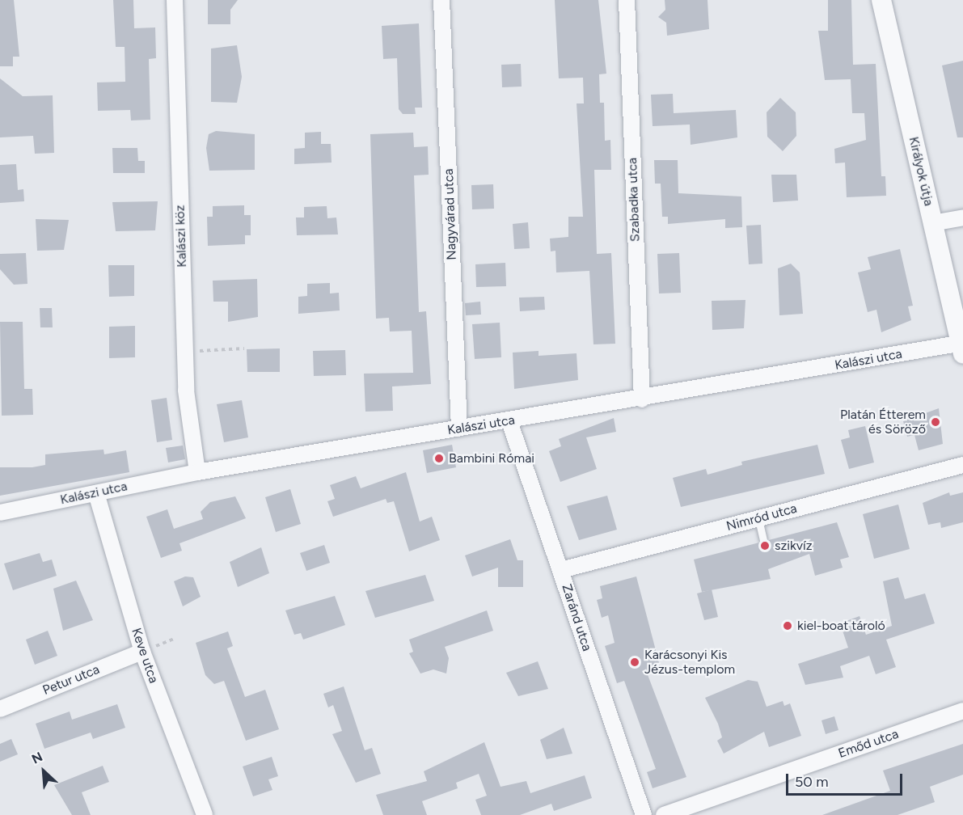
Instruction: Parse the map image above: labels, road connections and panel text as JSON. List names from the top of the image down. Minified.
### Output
{"streets":{"street":["Királyok útja","Szabadka utca","Nagyvárad utca","Kalászi köz","Kalászi utca","Nimród utca","Zaránd utca","Keve utca","Petur utca","Emőd utca"]},"crossings":[["Királyok útja","Kalászi utca"],["Szabadka utca","Kalászi utca"],["Nagyvárad utca","Kalászi utca"],["Kalászi köz","Kalászi utca"],["Kalászi utca","Zaránd utca"],["Kalászi utca","Keve utca"],["Nimród utca","Zaránd utca"],["Keve utca","Petur utca"]],"places":["Platán Étterem és Söröző","Bambini Római","szikvíz","kiel-boat tároló","Karácsonyi Kis Jézus-templom"],"scale_bar":"50 m","north":"top left"}
